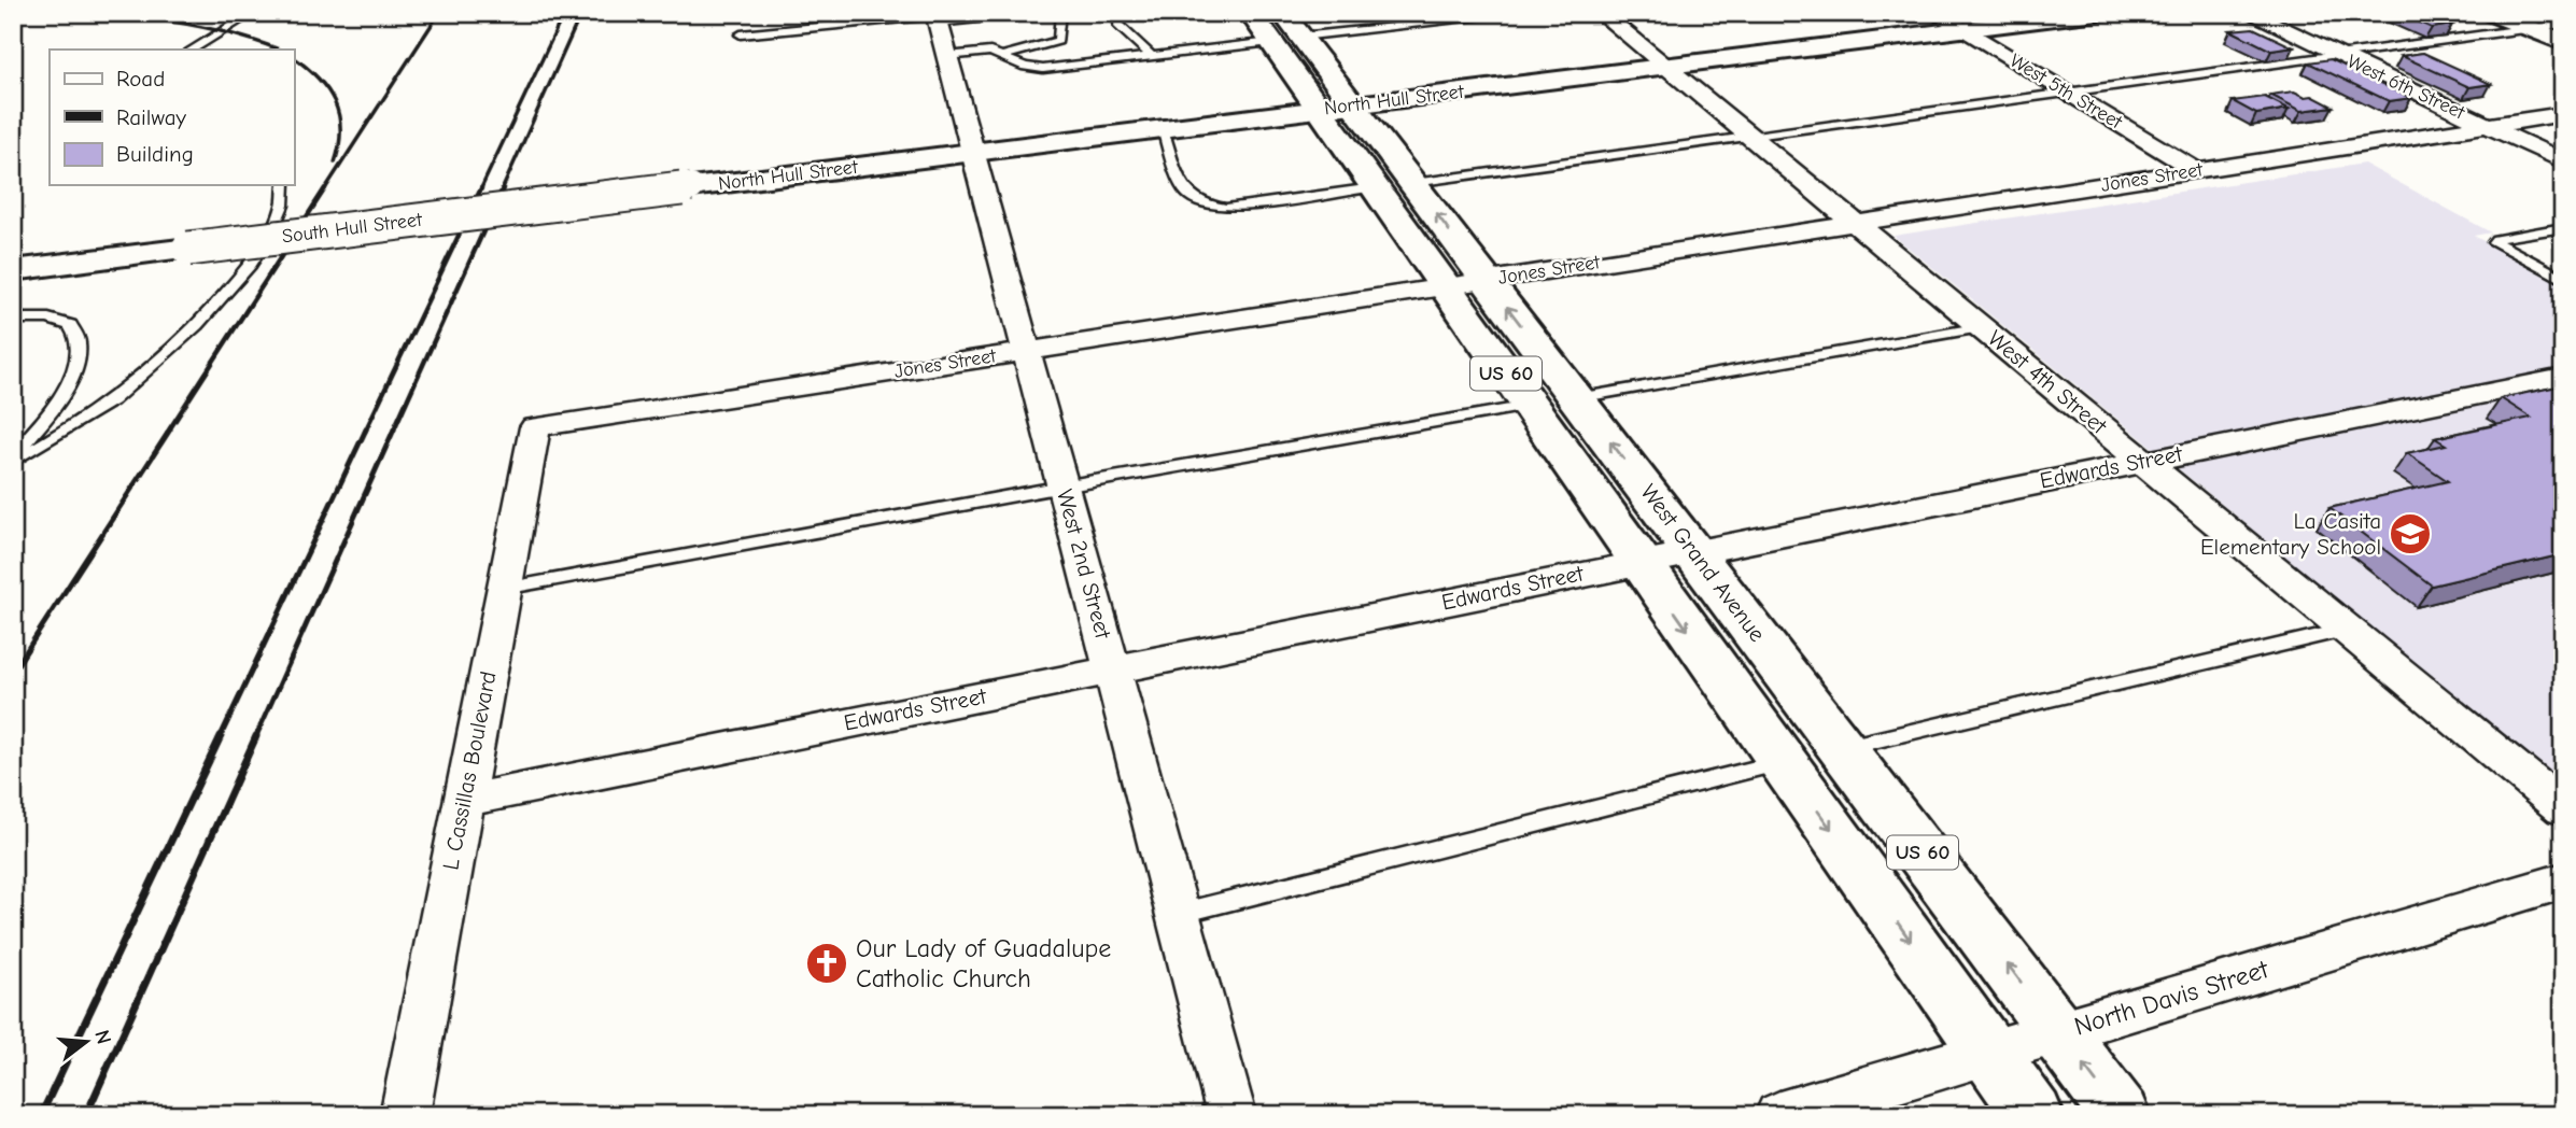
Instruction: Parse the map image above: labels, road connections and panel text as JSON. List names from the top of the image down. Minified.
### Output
{"streets":{"main road":["North Hull Street","South Hull Street","US 60","West Grand Avenue"],"street":["West 6th Street","West 5th Street","Jones Street","West 4th Street","Edwards Street","West 2nd Street","L Cassillas Boulevard","North Davis Street"]},"crossings":[["West 6th Street","Jones Street"],["West 5th Street","North Hull Street"],["West 5th Street","Jones Street"],["North Hull Street","South Hull Street"],["North Hull Street","US 60"],["North Hull Street","West 4th Street"],["North Hull Street","West Grand Avenue"],["North Hull Street","West 2nd Street"],["Jones Street","US 60"],["Jones Street","West 4th Street"],["Jones Street","West Grand Avenue"],["Jones Street","West 2nd Street"],["Jones Street","L Cassillas Boulevard"],["US 60","Edwards Street"],["US 60","North Davis Street"],["West 4th Street","Edwards Street"],["Edwards Street","West Grand Avenue"],["Edwards Street","West 2nd Street"],["Edwards Street","L Cassillas Boulevard"],["West Grand Avenue","North Davis Street"]],"places":{"school or university":["La Casita Elementary School"],"church":["Our Lady of Guadalupe Catholic Church"]},"legend":["Road","Railway","Building"],"north":"right"}
